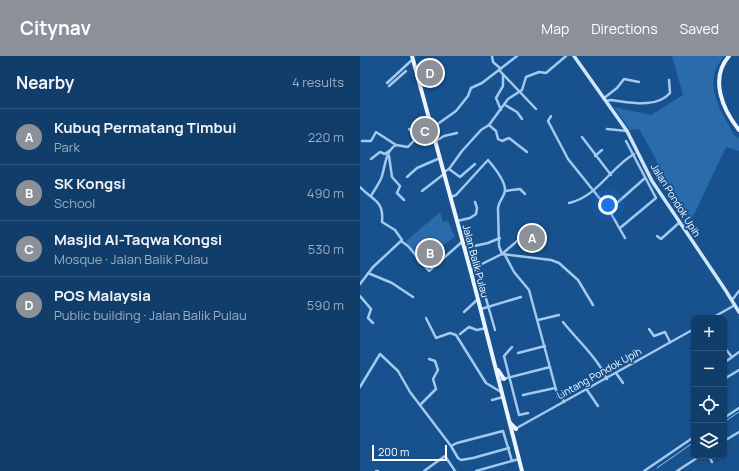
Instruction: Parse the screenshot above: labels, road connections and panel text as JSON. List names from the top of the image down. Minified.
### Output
{"streets":{"main road":["Jalan Pondok Upih","Jalan Balik Pulau"],"street":["Lintang Pondok Upih"]},"scale_bar":"200 m","page":{"header":"Citynav","nav":["Map","Directions","Saved"],"heading":["Nearby","4 results"],"pins":["D","C","A","B"],"list":[{"mark":"A","name":"Kubuq Permatang Timbui","note":"Park","value":"220 m"},{"mark":"B","name":"SK Kongsi","note":"School","value":"490 m"},{"mark":"C","name":"Masjid Al-Taqwa Kongsi","note":"Mosque · Jalan Balik Pulau","value":"530 m"},{"mark":"D","name":"POS Malaysia","note":"Public building · Jalan Balik Pulau","value":"590 m"}],"map_buttons":["+","−"],"scale":"200 m"}}
